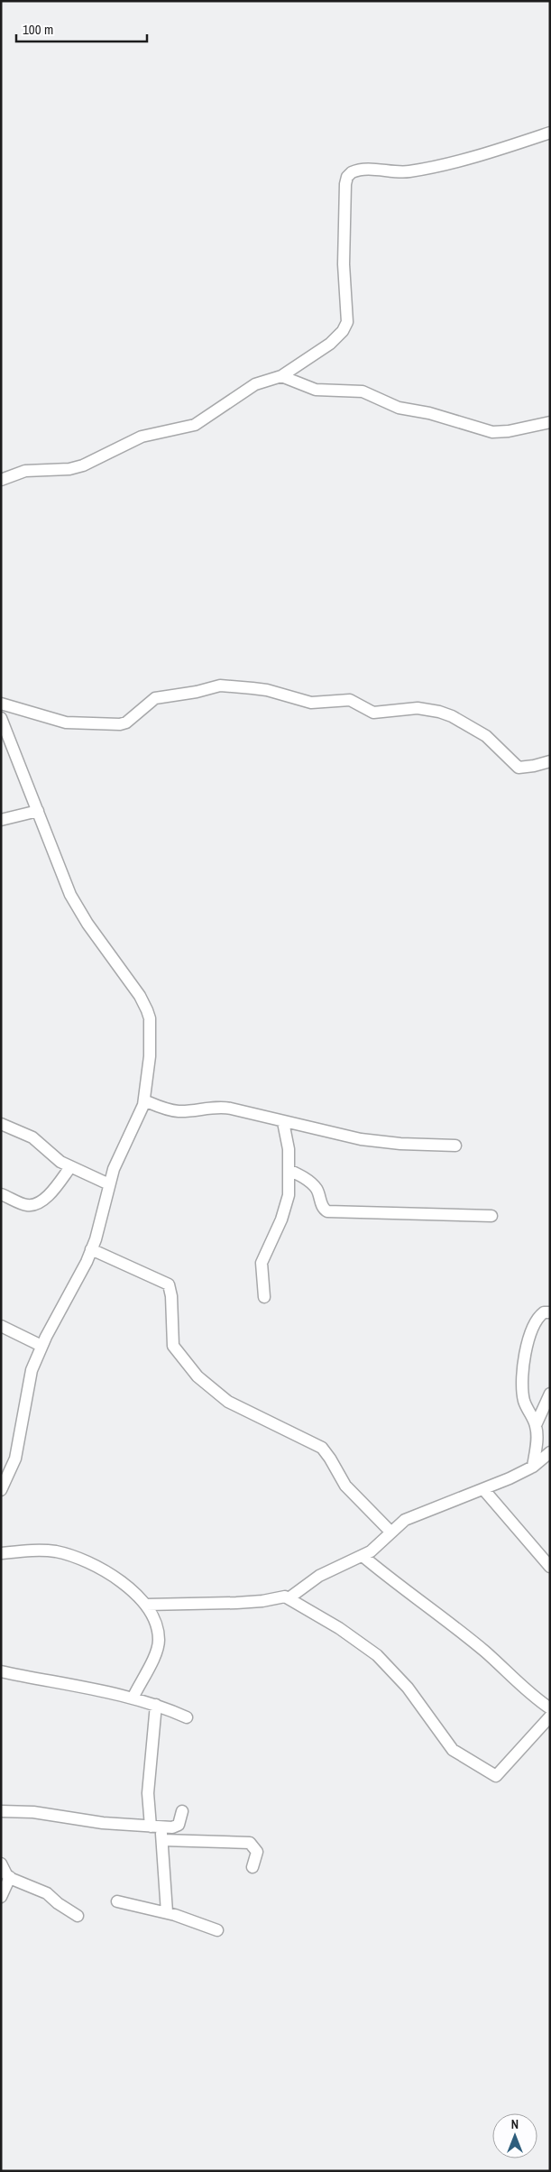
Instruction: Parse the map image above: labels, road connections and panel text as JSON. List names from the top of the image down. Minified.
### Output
{"scale_bar":"100 m","north":"top"}
